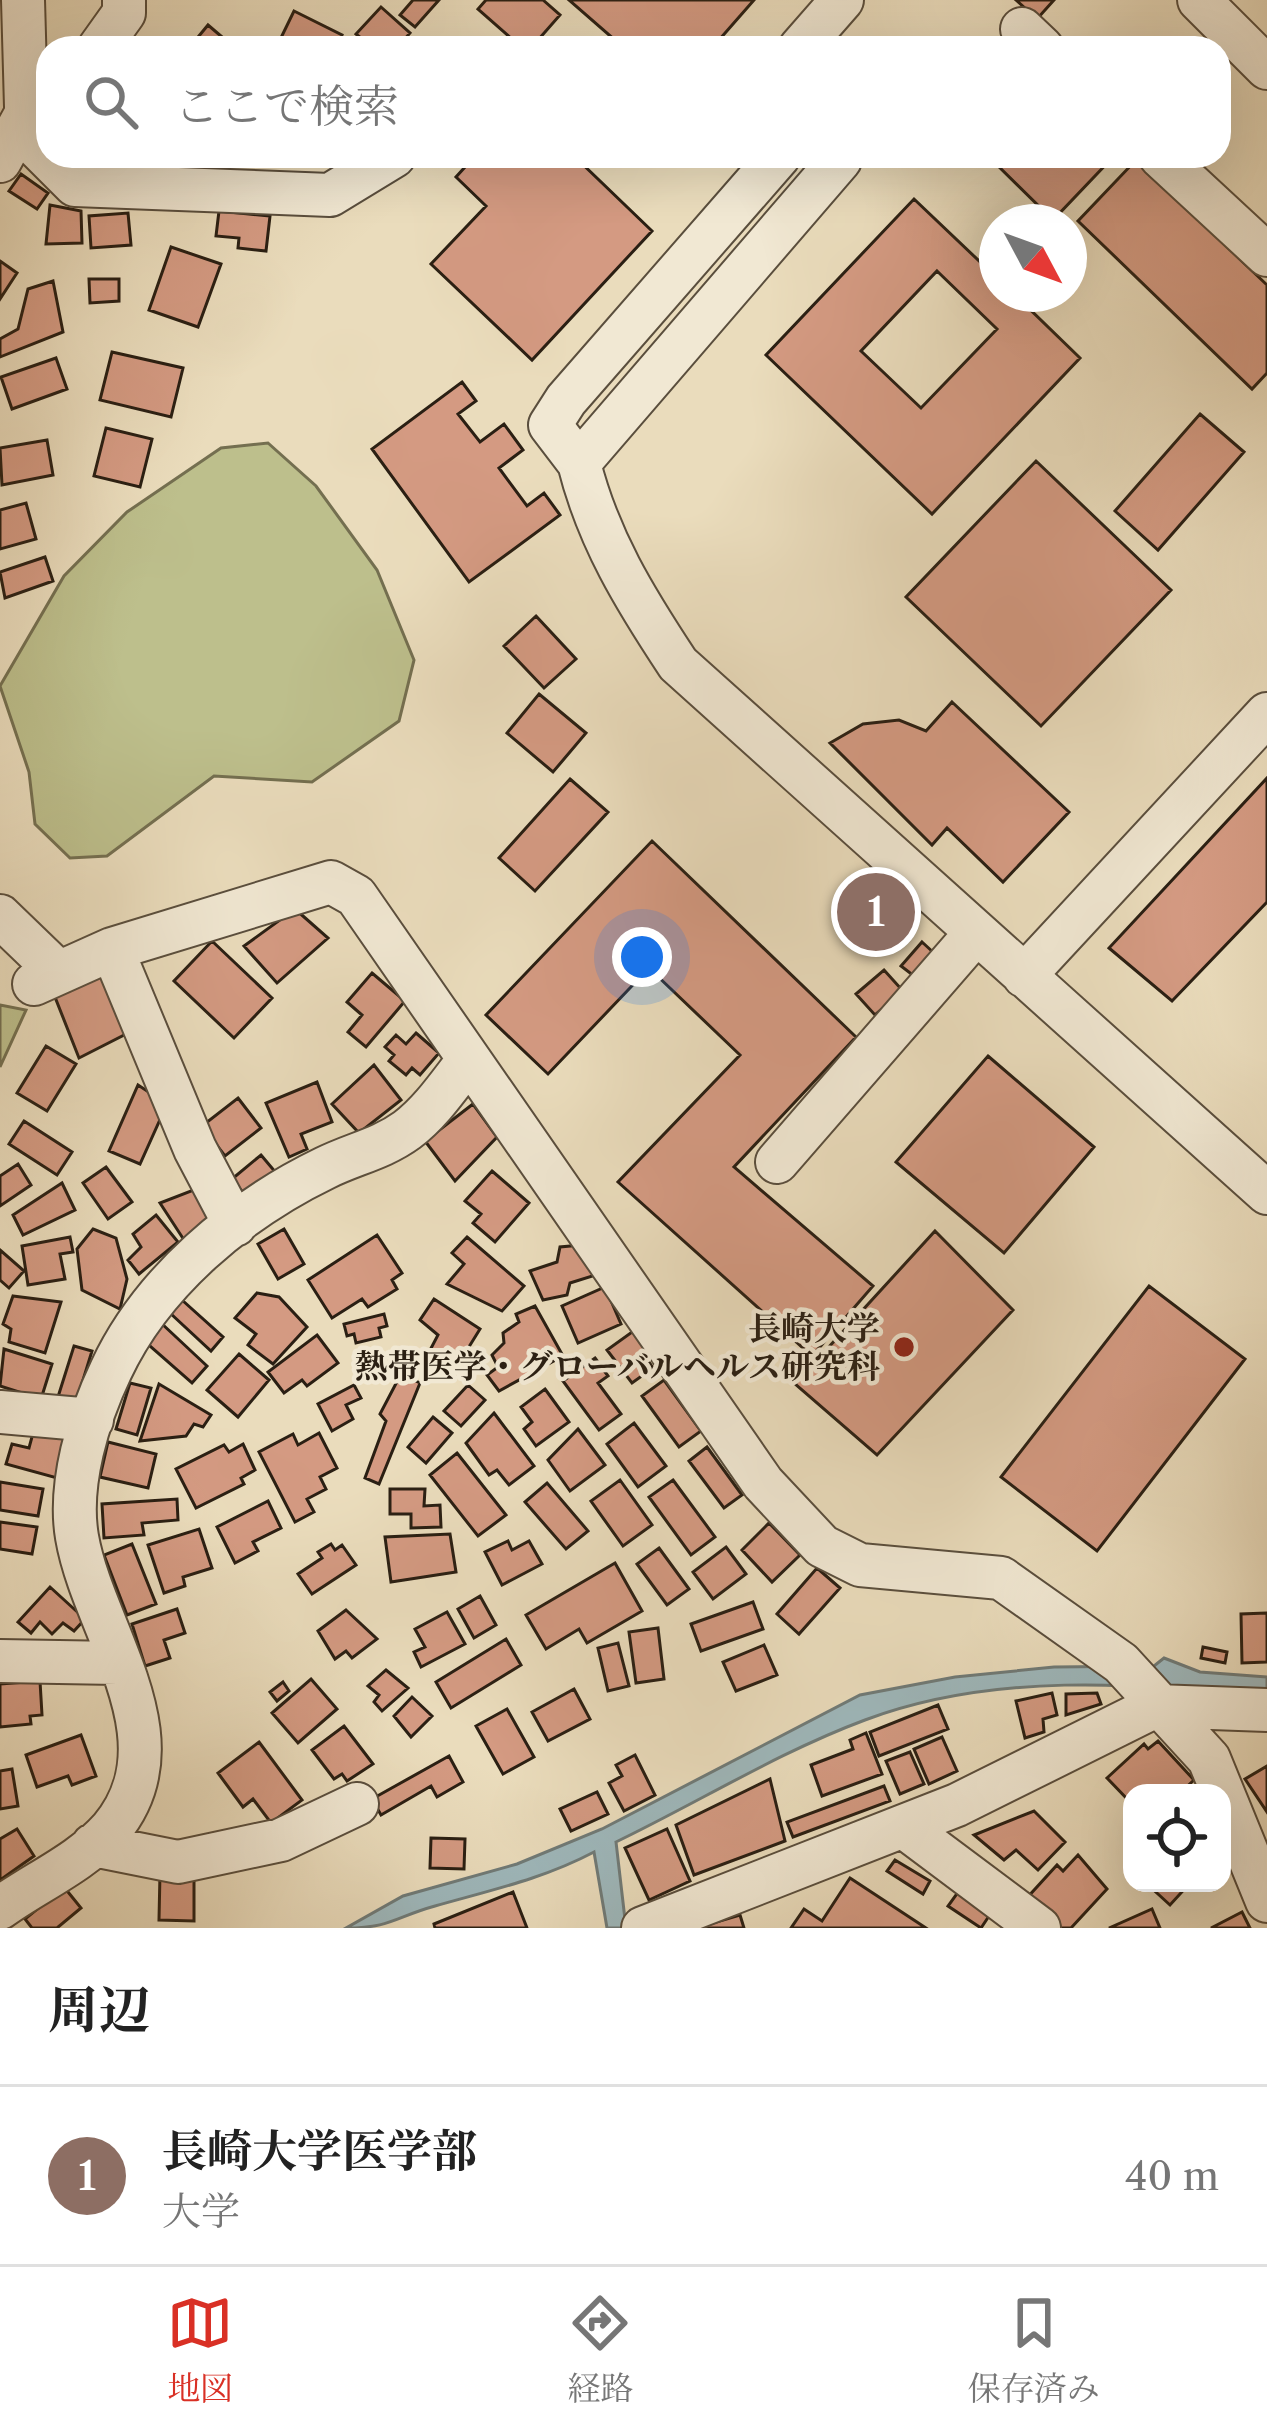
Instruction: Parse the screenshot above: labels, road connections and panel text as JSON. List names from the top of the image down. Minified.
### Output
{"places":["長崎大学 熱帯医学・グローバルヘルス研究科"],"north":"bottom right","page":{"search":"ここで検索","pins":"1","heading":"周辺","list":[{"mark":"1","name":"長崎大学医学部","note":"大学","value":"40 m"}],"nav":["地図","経路","保存済み"]}}
